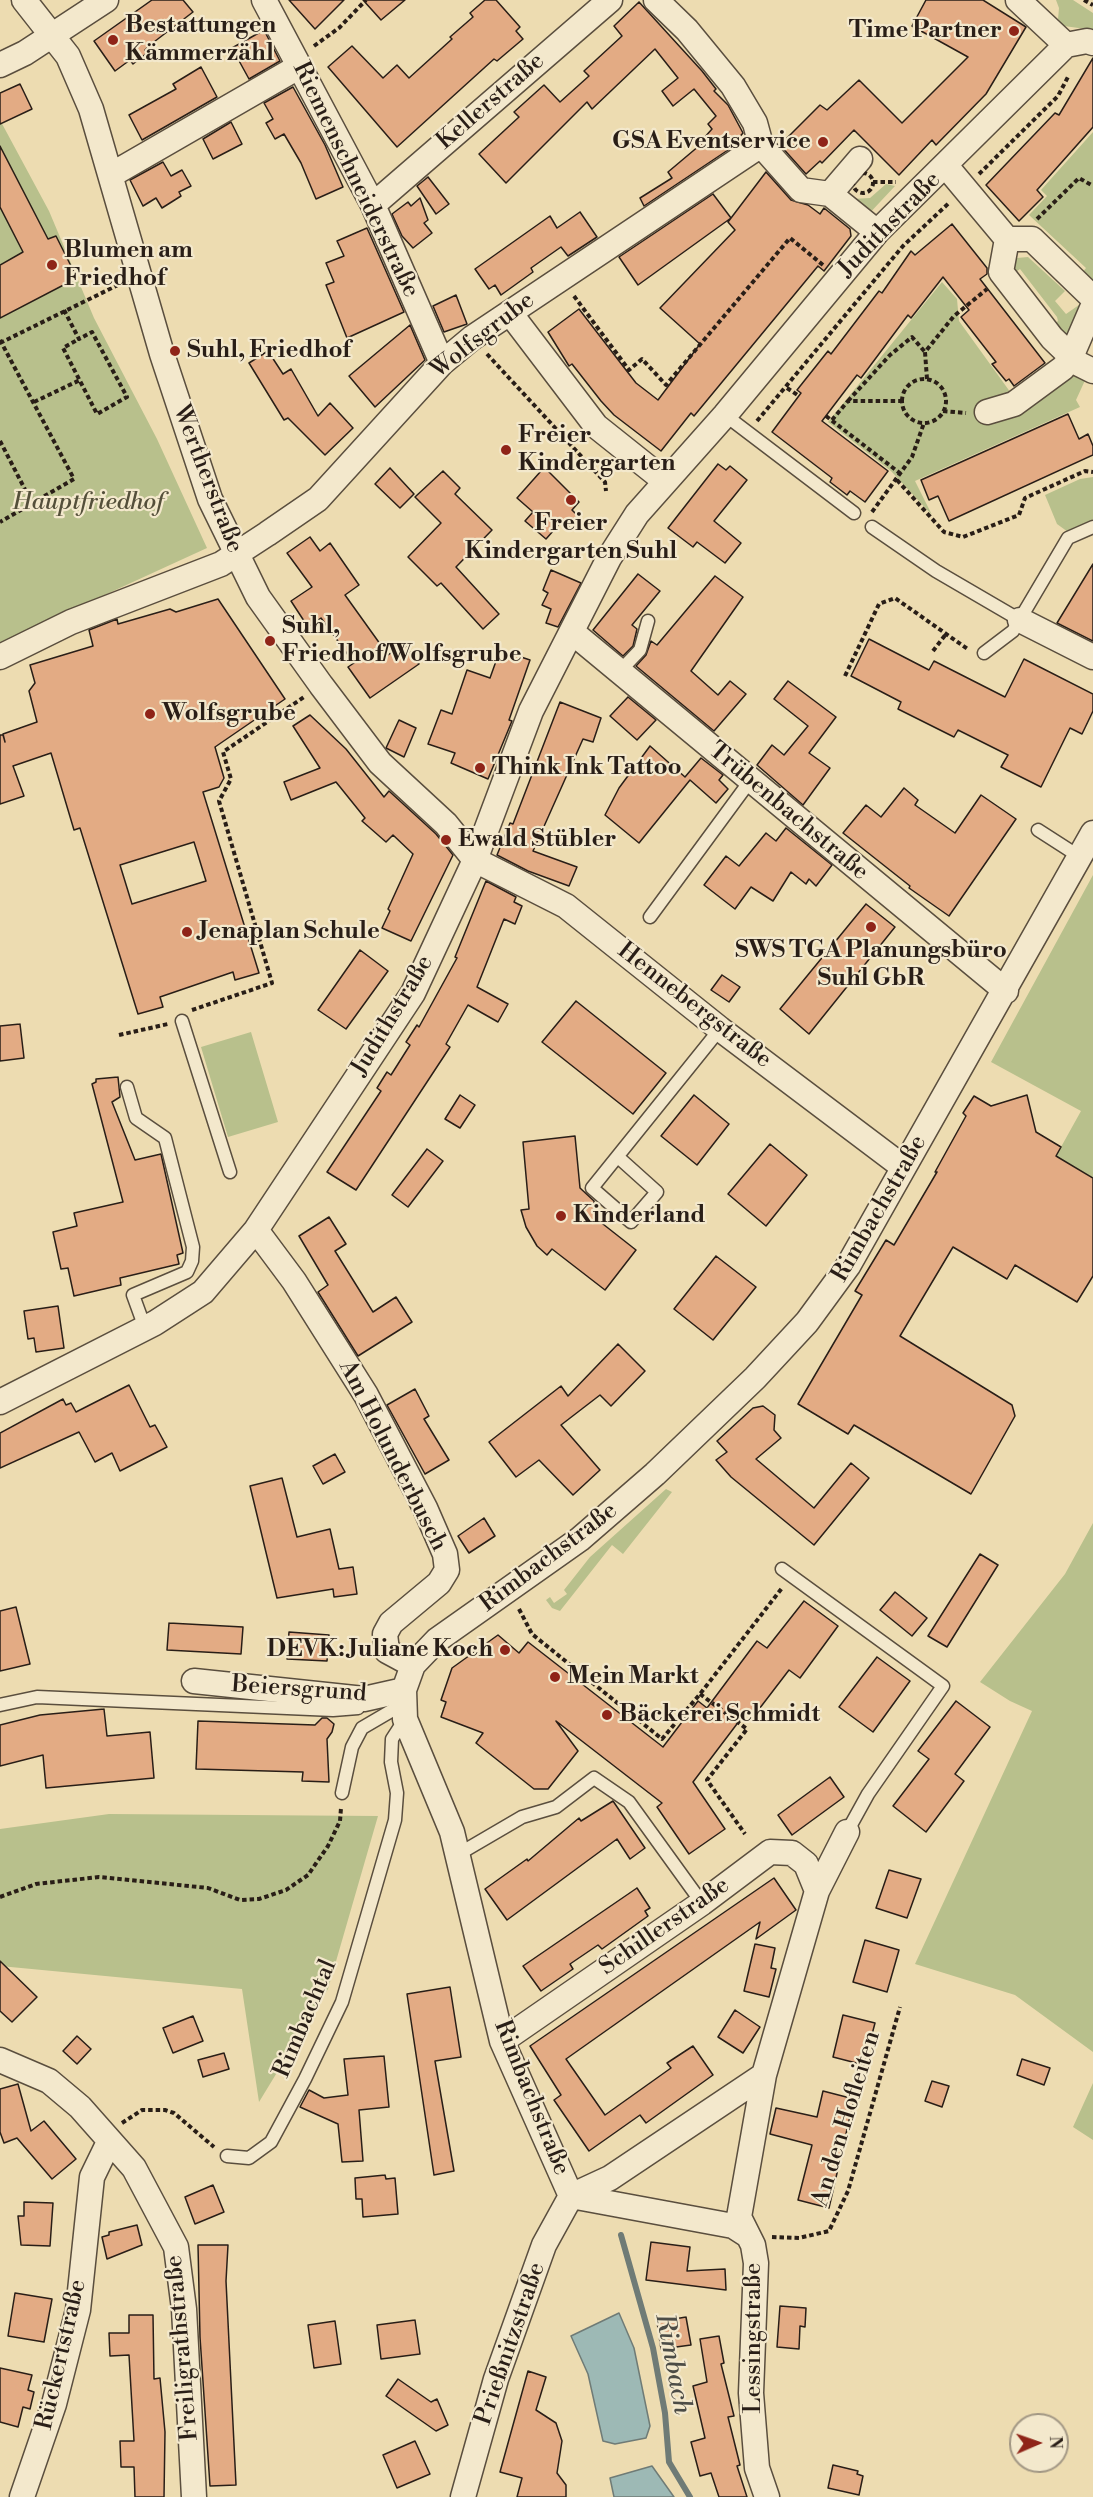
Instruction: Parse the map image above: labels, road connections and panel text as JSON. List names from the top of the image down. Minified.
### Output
{"streets":{"street":["Kellerstraße","Riemenschneiderstraße","Judithstraße","Wolfsgrube","Wertherstraße","Trübenbachstraße","Hennebergstraße","Rimbachstraße","Am Holunderbusch","Beiersgrund","Schillerstraße","Lessingstraße","Prießnitzstraße","Freiligrathstraße","Rückertstraße"],"lane":["Rimbachtal"],"path":["An den Hofleiten"]},"crossings":[["Kellerstraße","Riemenschneiderstraße"],["Riemenschneiderstraße","Wolfsgrube"],["Judithstraße","Wertherstraße"],["Judithstraße","Trübenbachstraße"],["Judithstraße","Hennebergstraße"],["Judithstraße","Am Holunderbusch"],["Wolfsgrube","Wertherstraße"],["Wertherstraße","Hennebergstraße"],["Trübenbachstraße","Rimbachstraße"],["Hennebergstraße","Rimbachstraße"],["Rimbachstraße","Am Holunderbusch"],["Rimbachstraße","Beiersgrund"],["Rimbachstraße","Schillerstraße"],["Rimbachstraße","Rimbachtal"],["Rimbachstraße","An den Hofleiten"],["Rimbachstraße","Lessingstraße"],["Rimbachstraße","Prießnitzstraße"],["Beiersgrund","Rimbachtal"],["Schillerstraße","Lessingstraße"],["An den Hofleiten","Lessingstraße"],["Freiligrathstraße","Rückertstraße"]],"water":["Rimbach"],"parks":["Hauptfriedhof"],"places":["Time Partner","Bestattungen Kämmerzähl","GSA Eventservice","Blumen am Friedhof","Suhl, Friedhof","Freier Kindergarten","Freier Kindergarten Suhl","Suhl, Friedhof/Wolfsgrube","Wolfsgrube","Think Ink Tattoo","Ewald Stübler","SWS TGA Planungsbüro Suhl GbR","Jenaplan Schule","Kinderland","DEVK: Juliane Koch","Mein Markt","Bäckerei Schmidt"],"north":"right"}
